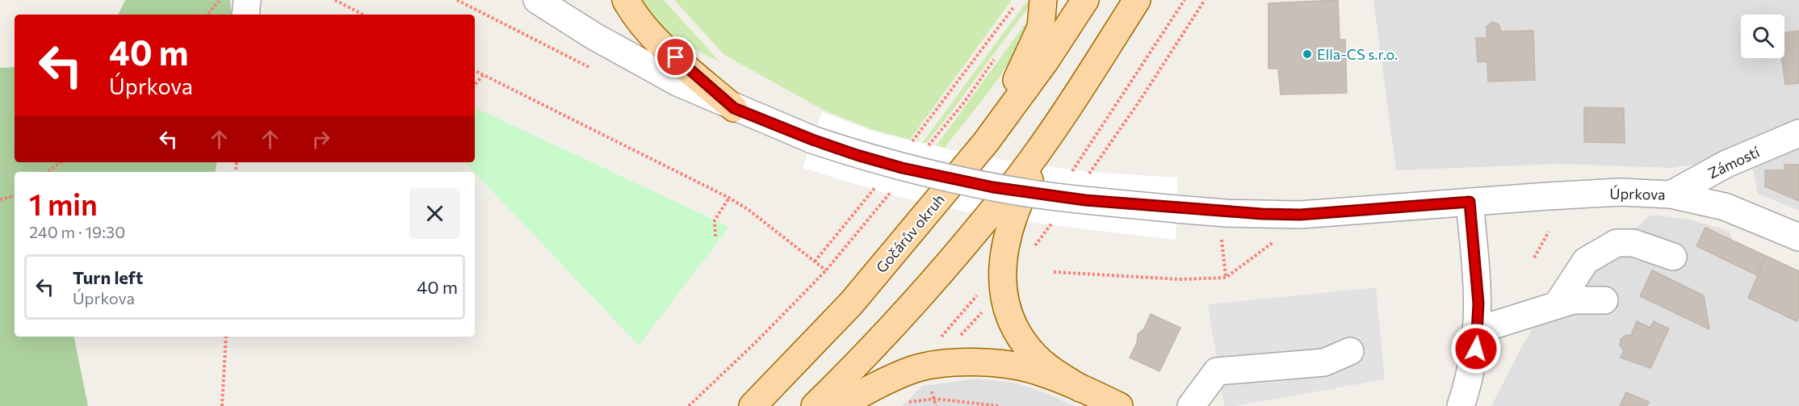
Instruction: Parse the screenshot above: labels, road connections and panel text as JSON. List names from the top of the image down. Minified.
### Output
{"streets":{"main road":["Gočárův okruh"],"street":["Zámostí","Úprkova"]},"crossings":[["Zámostí","Úprkova"]],"places":["Ella-CS s.r.o."],"page":{"turn":["40 m","Úprkova"],"heading":["1 min","240 m · 19:30"],"list":[{"name":"Turn left","note":"Úprkova","value":"40 m"}]}}
